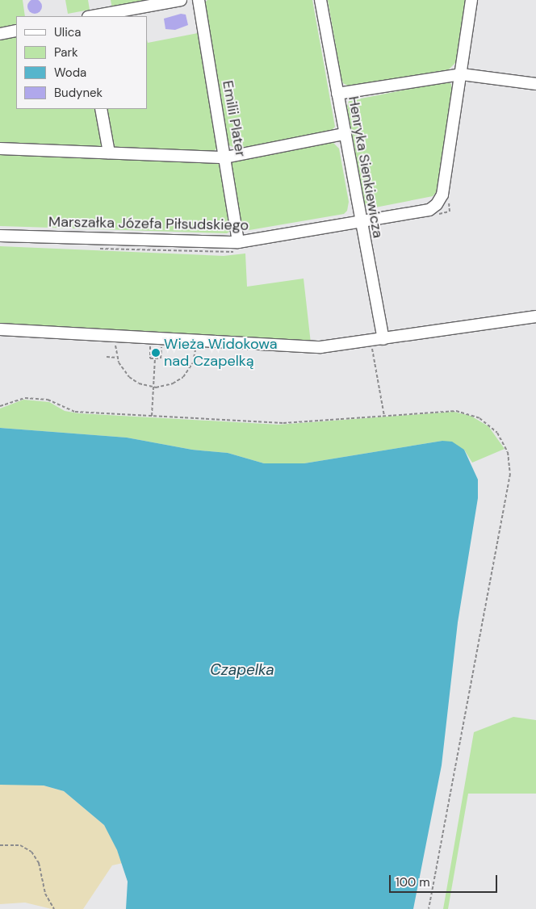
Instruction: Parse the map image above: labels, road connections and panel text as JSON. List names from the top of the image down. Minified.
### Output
{"streets":{"street":["Emilii Plater","Henryka Sienkiewicza","Marszałka Józefa Piłsudskiego"]},"crossings":[["Emilii Plater","Marszałka Józefa Piłsudskiego"],["Henryka Sienkiewicza","Marszałka Józefa Piłsudskiego"]],"water":["Czapelka"],"places":["Wieża Widokowa nad Czapelką"],"legend":["Ulica","Park","Woda","Budynek"],"scale_bar":"100 m"}
